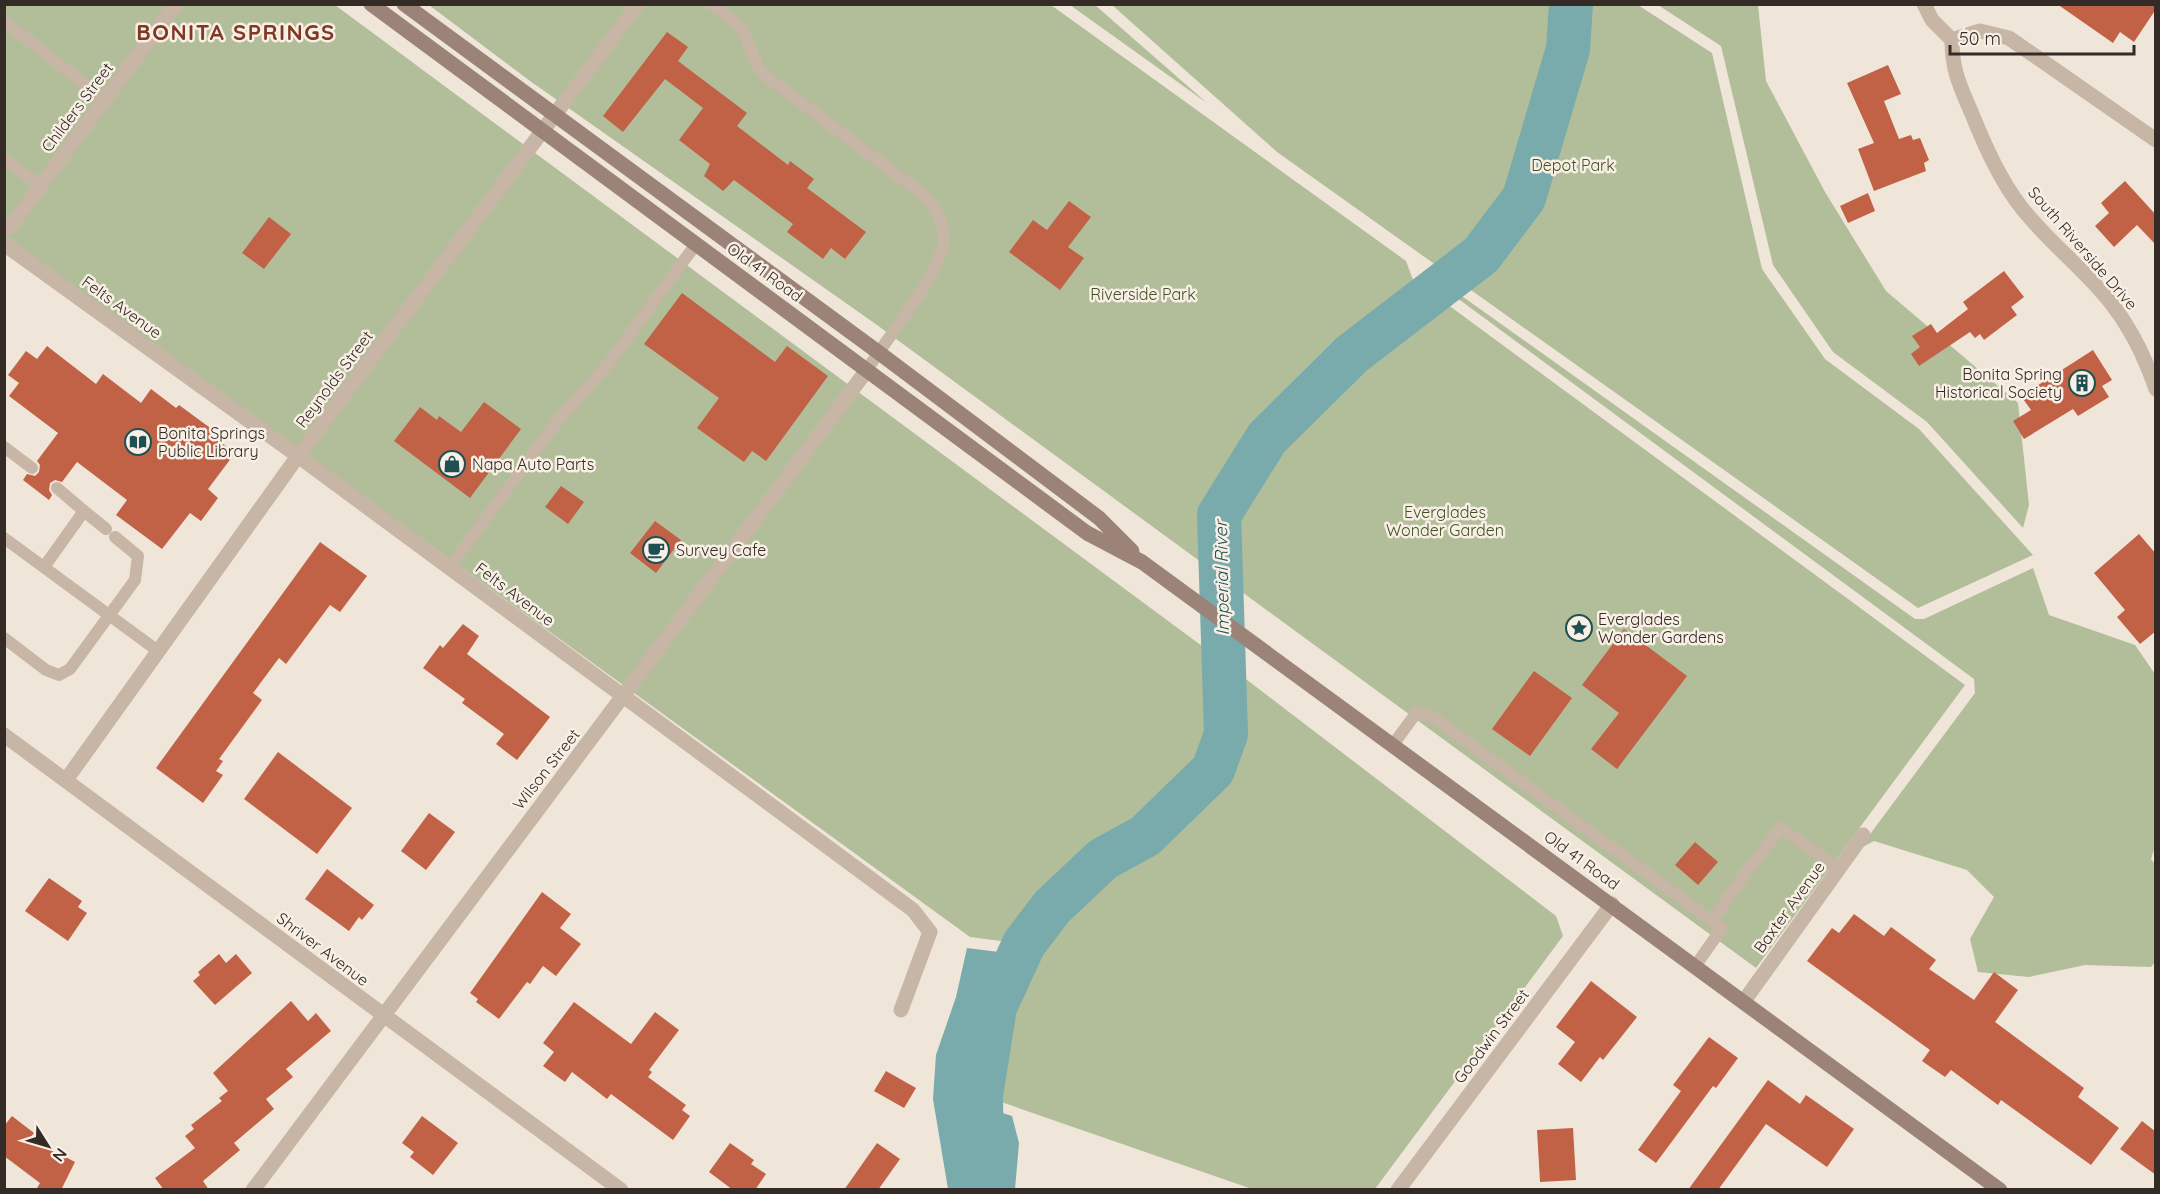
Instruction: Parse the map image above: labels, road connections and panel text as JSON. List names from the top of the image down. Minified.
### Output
{"streets":{"street":["Childers Street","South Riverside Drive","Old 41 Road","Felts Avenue","Reynolds Street","Wilson Street","Baxter Avenue","Shriver Avenue","Goodwin Street"]},"crossings":[["Old 41 Road","Reynolds Street"],["Old 41 Road","Wilson Street"],["Old 41 Road","Baxter Avenue"],["Old 41 Road","Goodwin Street"],["Felts Avenue","Reynolds Street"],["Felts Avenue","Wilson Street"],["Reynolds Street","Shriver Avenue"],["Wilson Street","Shriver Avenue"]],"districts":["BONITA SPRINGS"],"water":["Imperial River"],"parks":["Depot Park","Riverside Park","Everglades Wonder Garden"],"places":{"building":["Bonita Spring Historical Society"],"library":["Bonita Springs Public Library"],"shop":["Napa Auto Parts"],"cafe":["Survey Cafe"],"place":["Everglades Wonder Gardens"]},"scale_bar":"50 m","north":"bottom right"}
